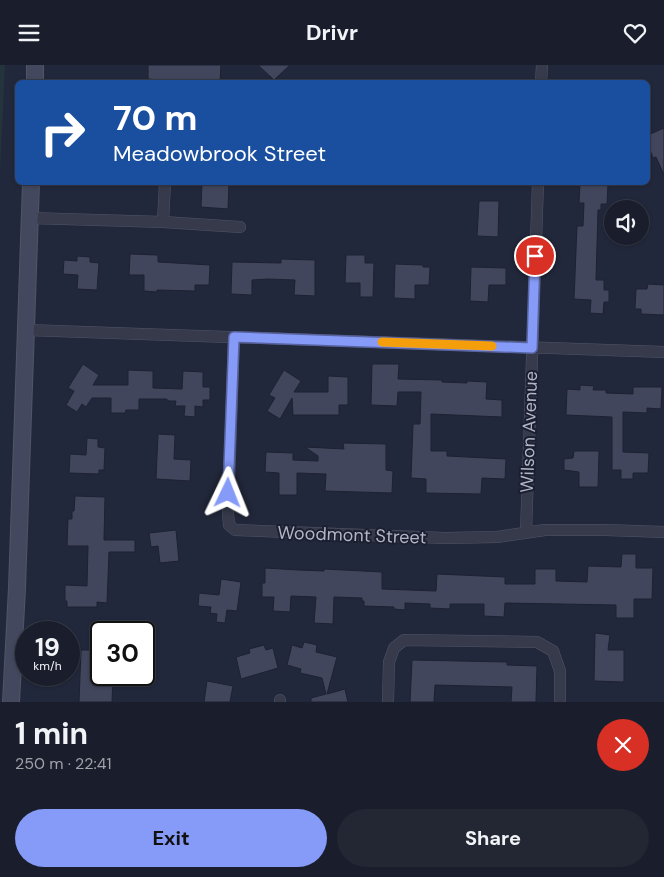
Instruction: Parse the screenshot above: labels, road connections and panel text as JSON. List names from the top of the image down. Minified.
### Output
{"streets":{"street":["Wilson Avenue","Woodmont Street"]},"crossings":[["Wilson Avenue","Woodmont Street"]],"page":{"header":"Drivr","turn":["70 m","Meadowbrook Street"],"speed":"19 km/h","limit":"30","heading":["1 min","250 m · 22:41"],"buttons":["Exit","Share"]}}
